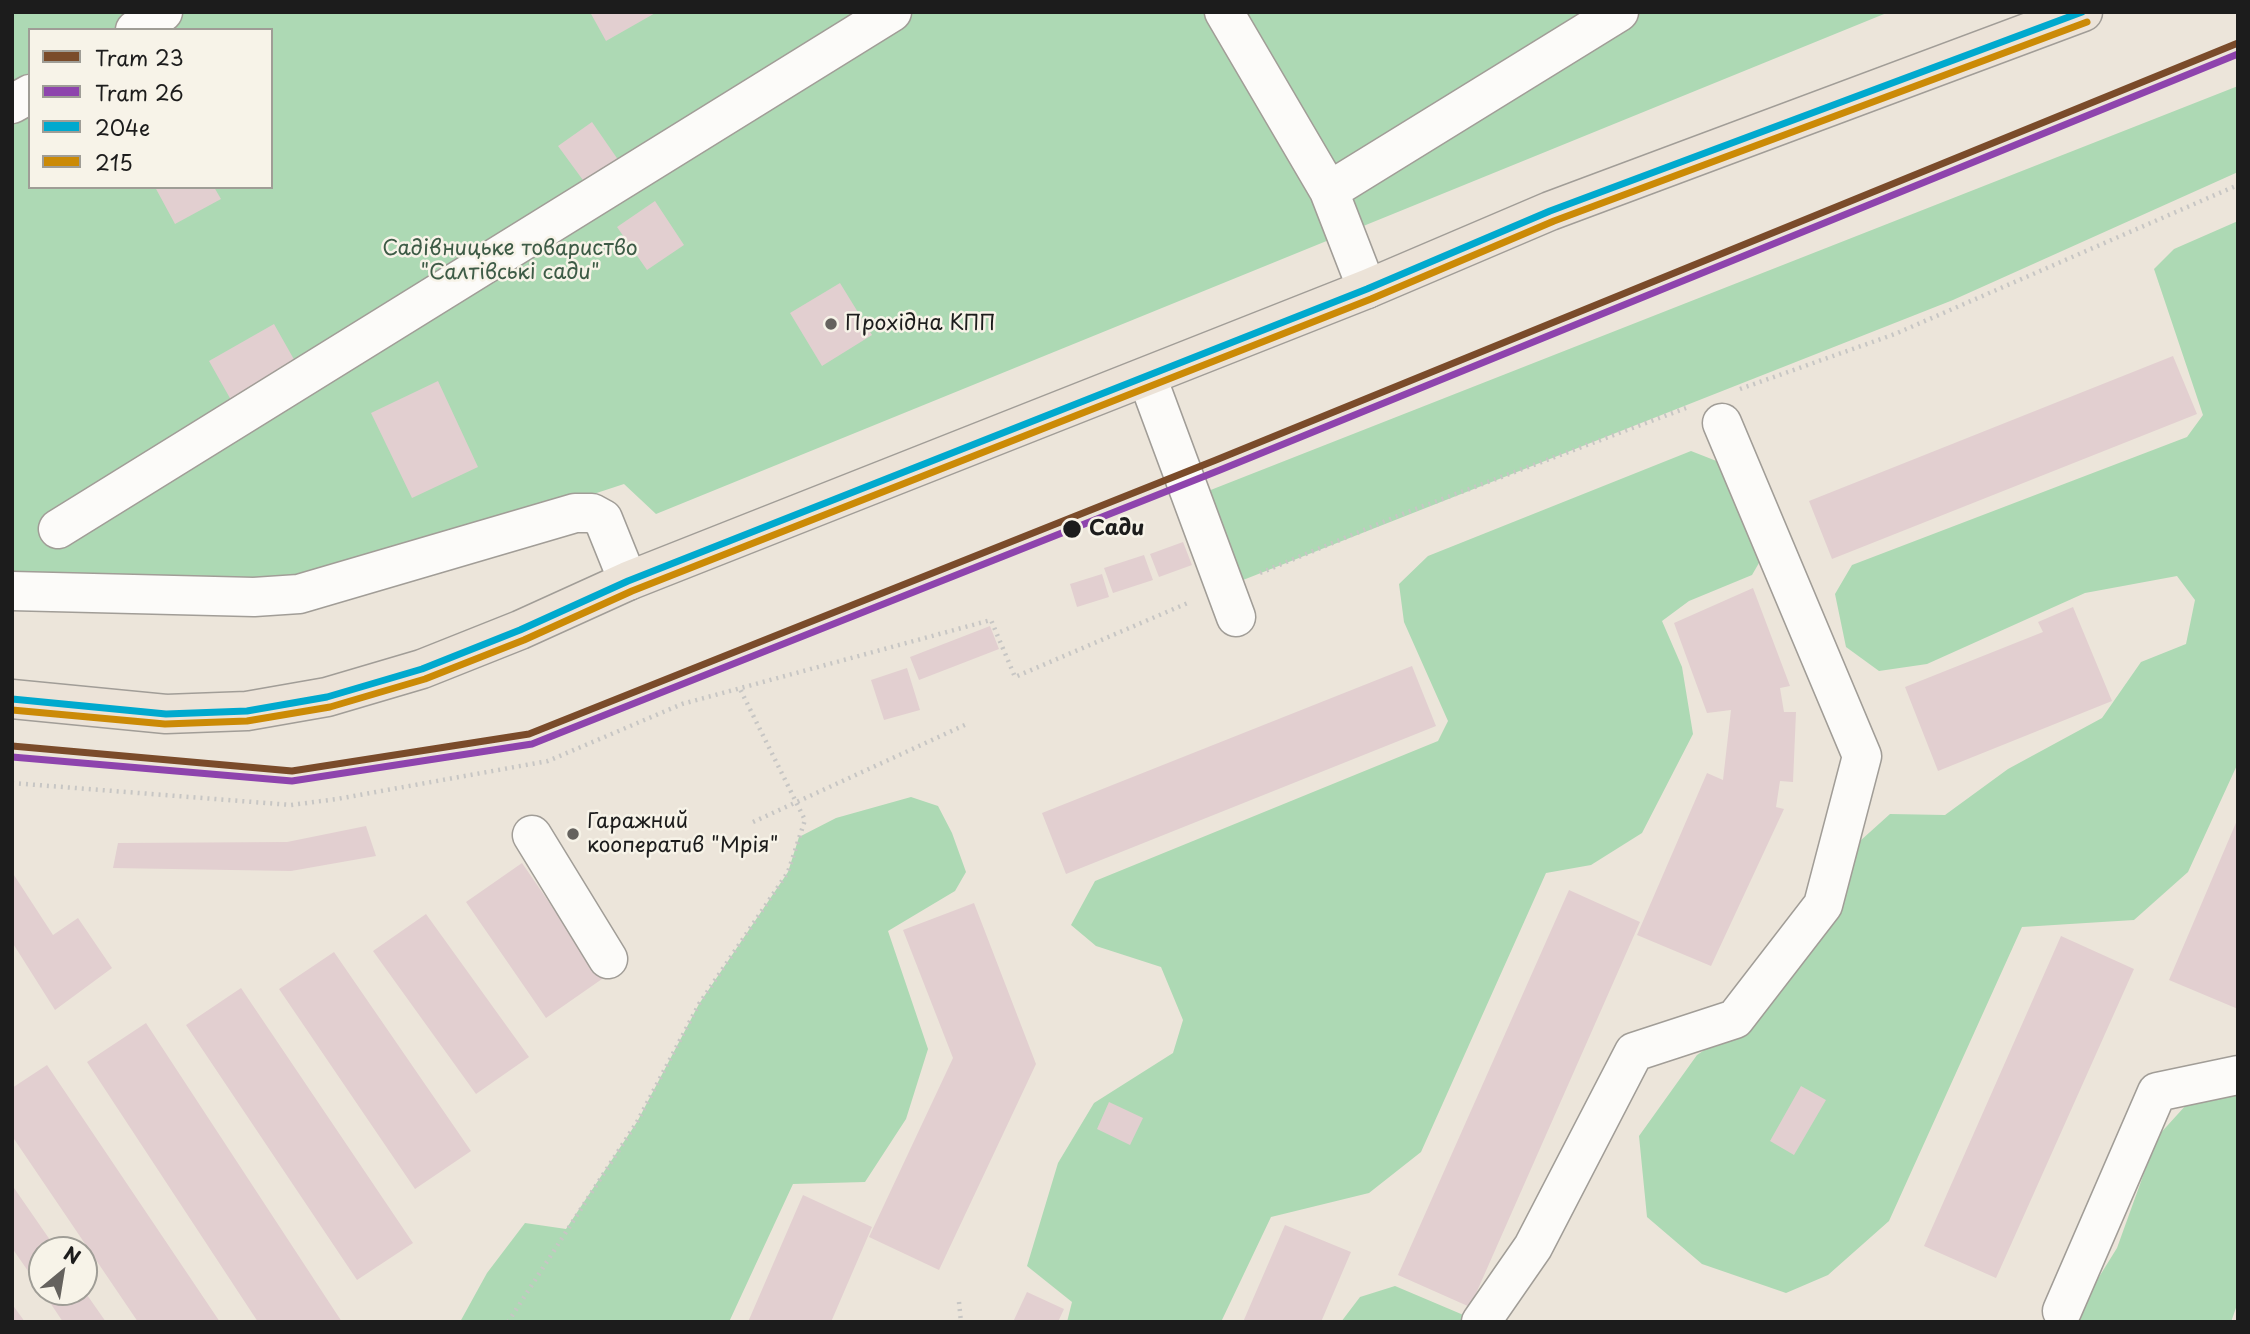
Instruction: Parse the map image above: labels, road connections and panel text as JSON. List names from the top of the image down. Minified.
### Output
{"parks":["Садівницьке товариство \"Салтівські сади\""],"places":["Прохідна КПП","Сади","Гаражний кооператив \"Мрія\""],"lines":["transit line 204е","transit line 215","tram line 23","tram line 26"],"legend":["Tram 23","Tram 26","204е","215"],"north":"top right"}
